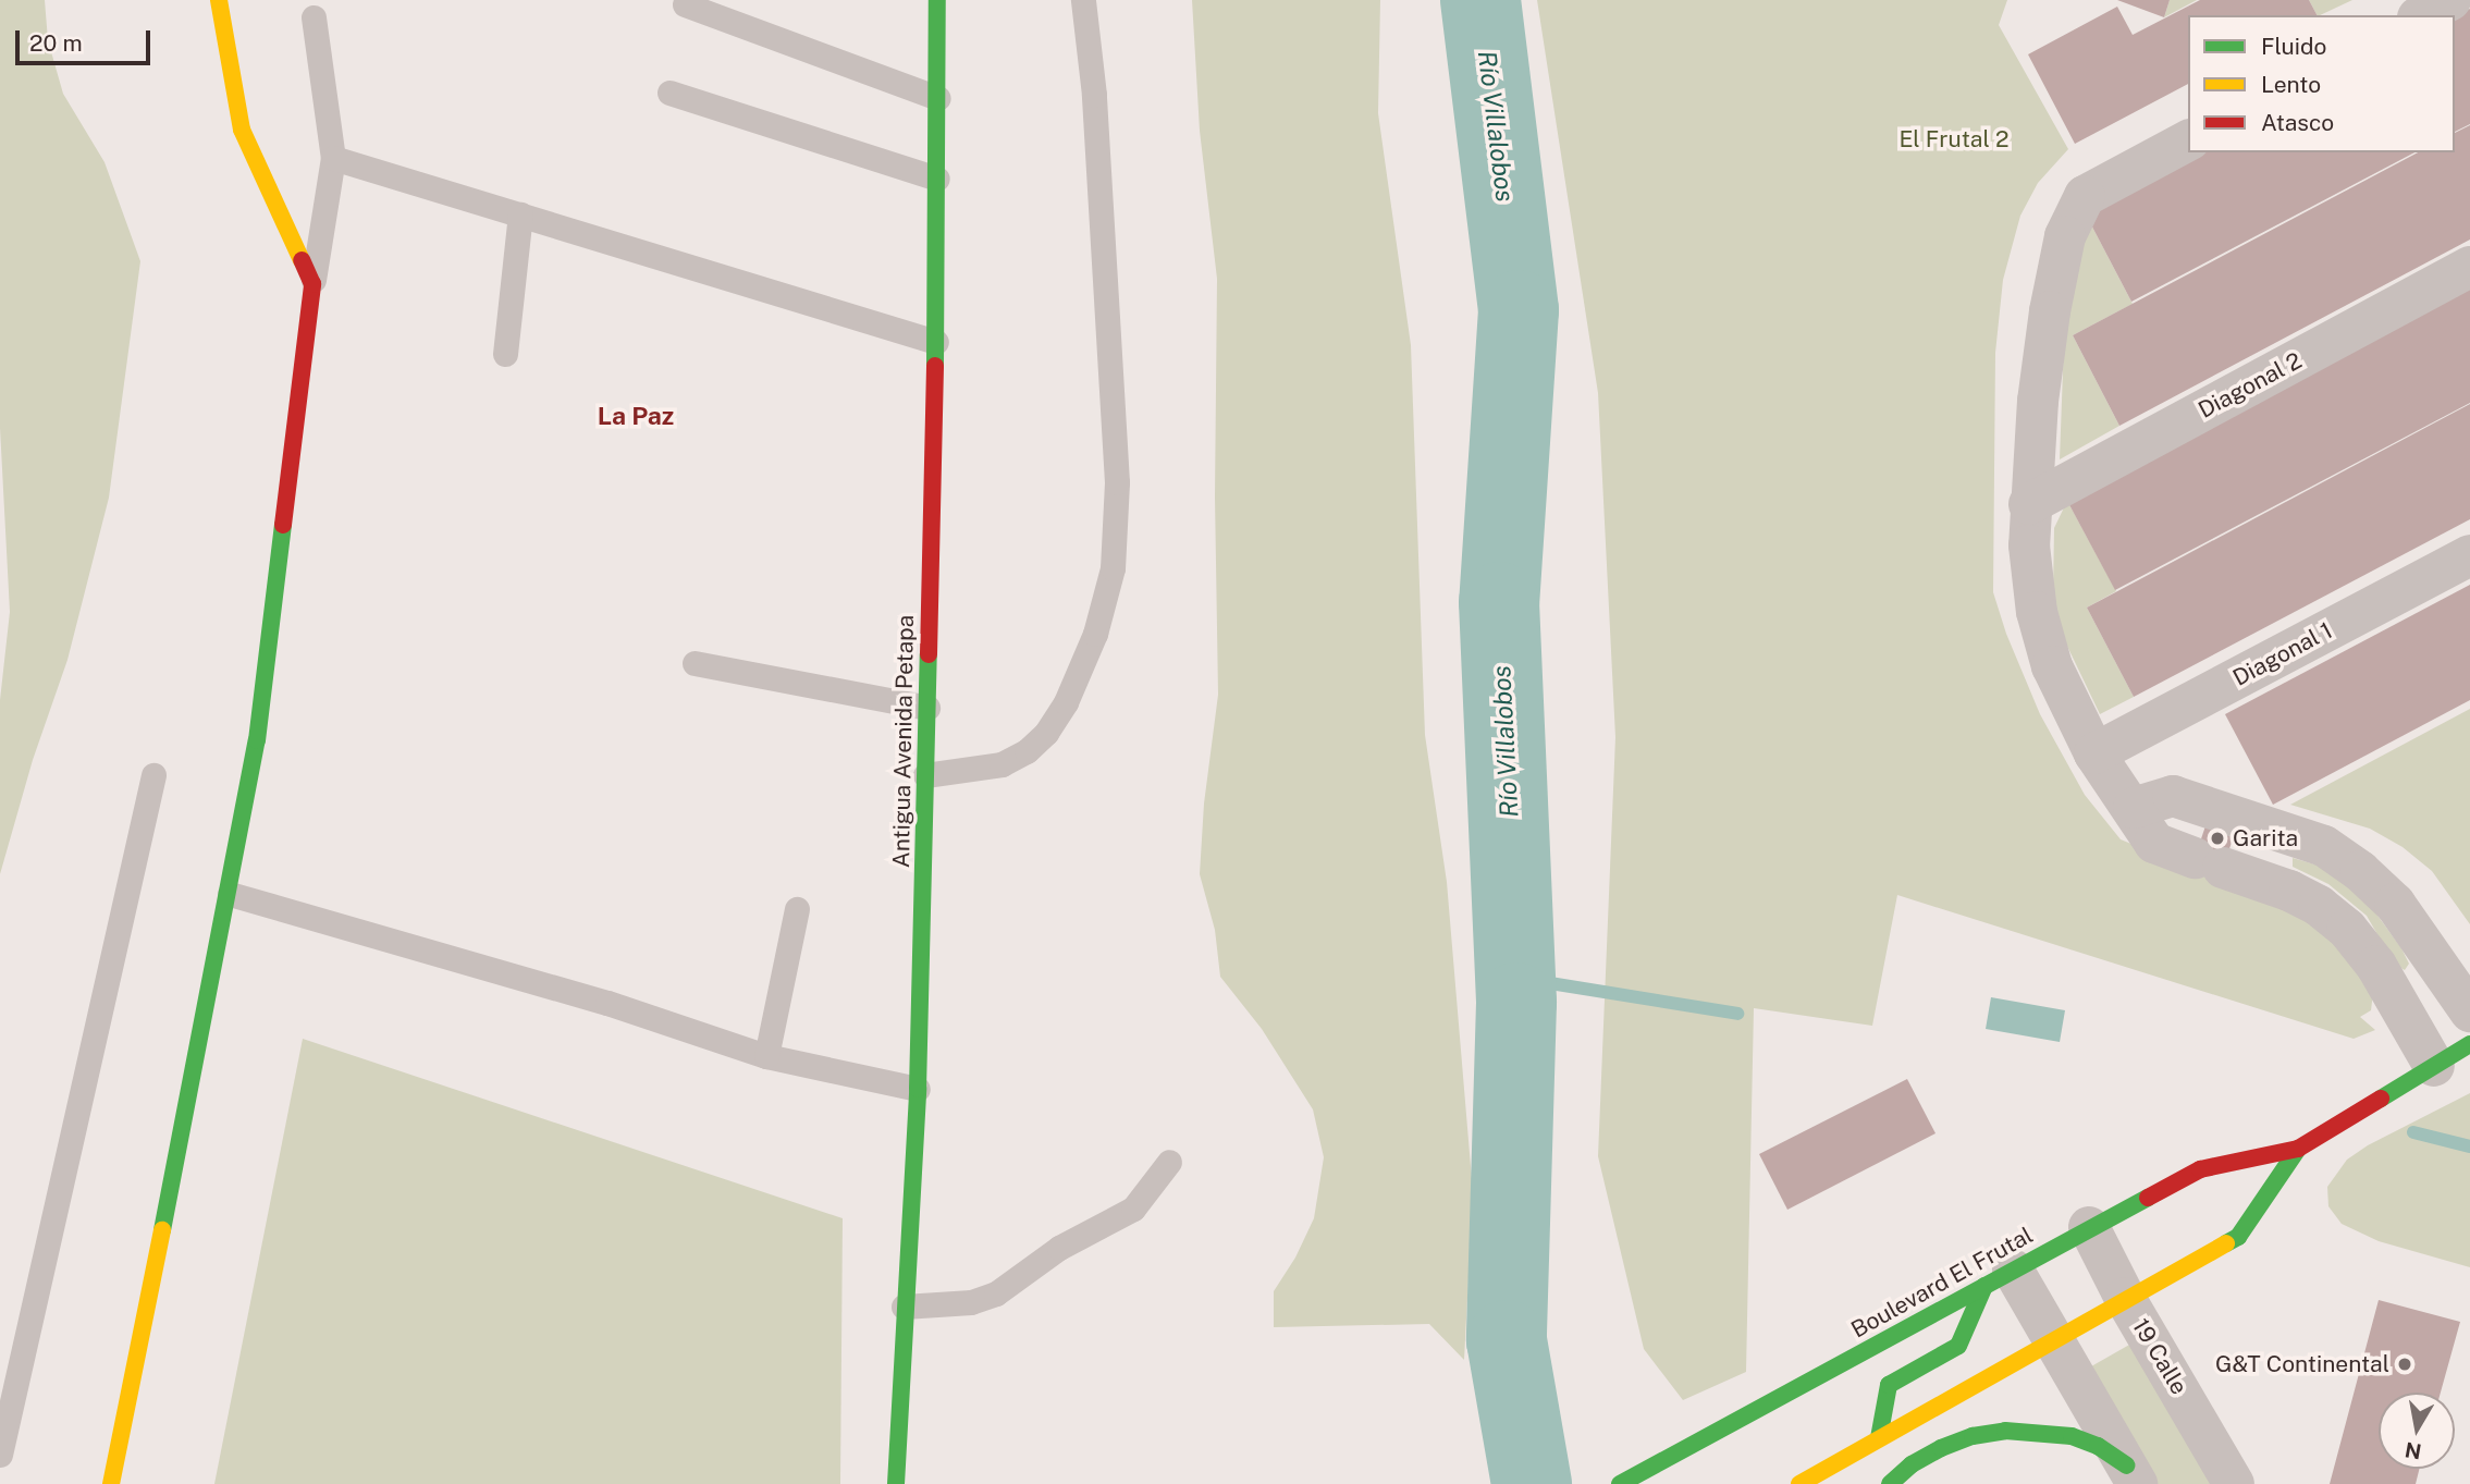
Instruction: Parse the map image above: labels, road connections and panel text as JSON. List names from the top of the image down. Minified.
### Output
{"streets":{"street":["Diagonal 2","Diagonal 1","Antigua Avenida Petapa","Boulevard El Frutal","19 Calle"]},"crossings":[["Boulevard El Frutal","19 Calle"]],"districts":["La Paz"],"water":["Río Villalobos"],"parks":["El Frutal 2"],"places":["Garita","G&T Continental"],"legend":["Fluido","Lento","Atasco"],"scale_bar":"20 m","north":"bottom"}
